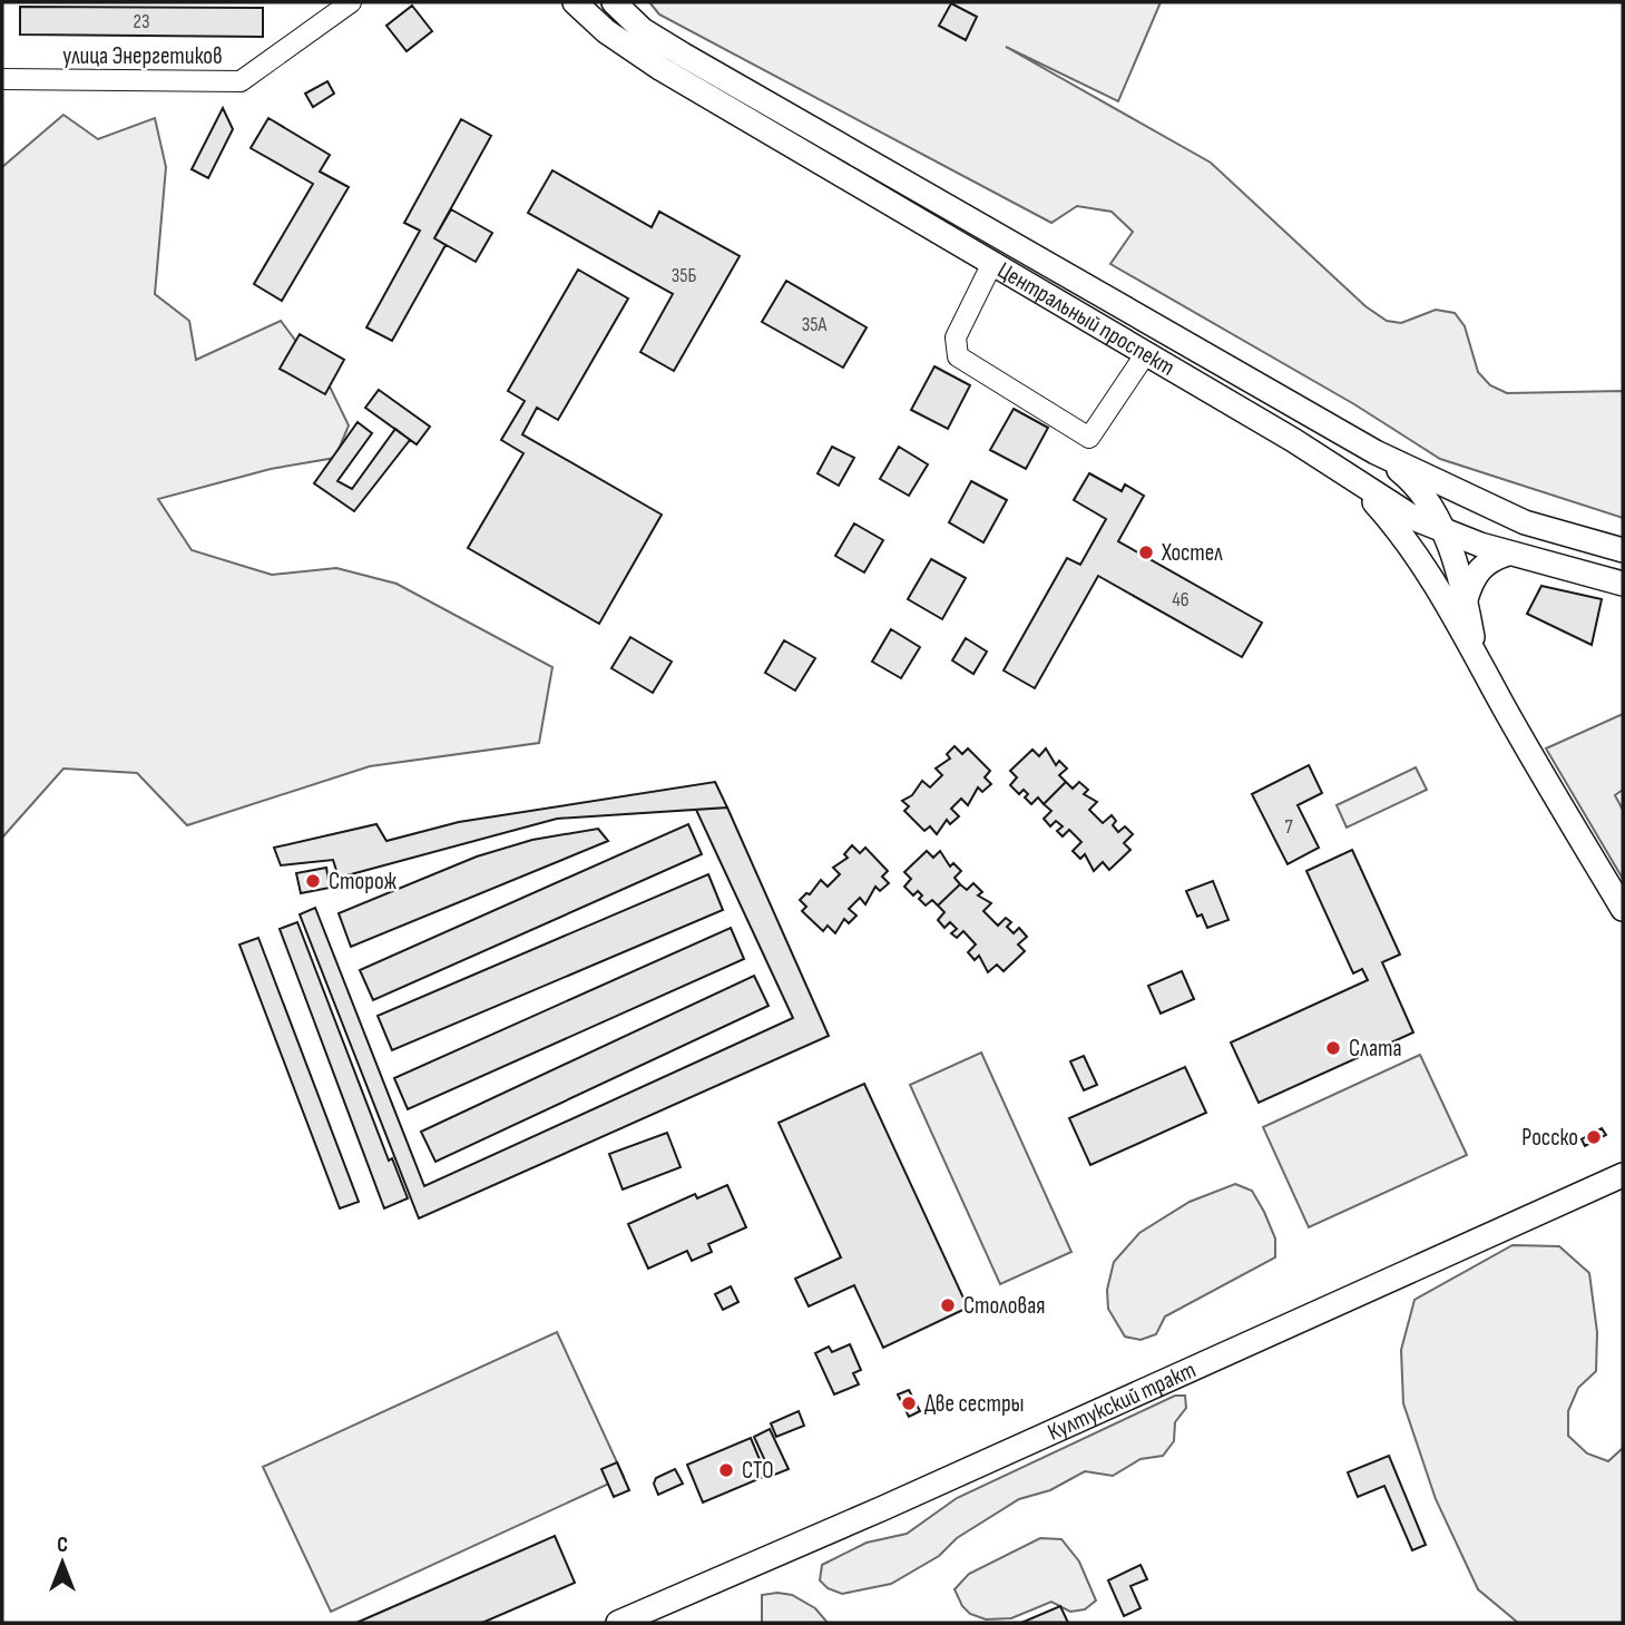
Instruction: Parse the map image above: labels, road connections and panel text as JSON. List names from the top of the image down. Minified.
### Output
{"streets":{"main road":["Центральный проспект","Култукский тракт"],"street":["улица Энергетиков"]},"places":["Хостел","Сторож","Слата","Росско","Столовая","Две сестры","СТО"],"house_numbers":["23","35Б","35А","46","7"],"north":"top"}
